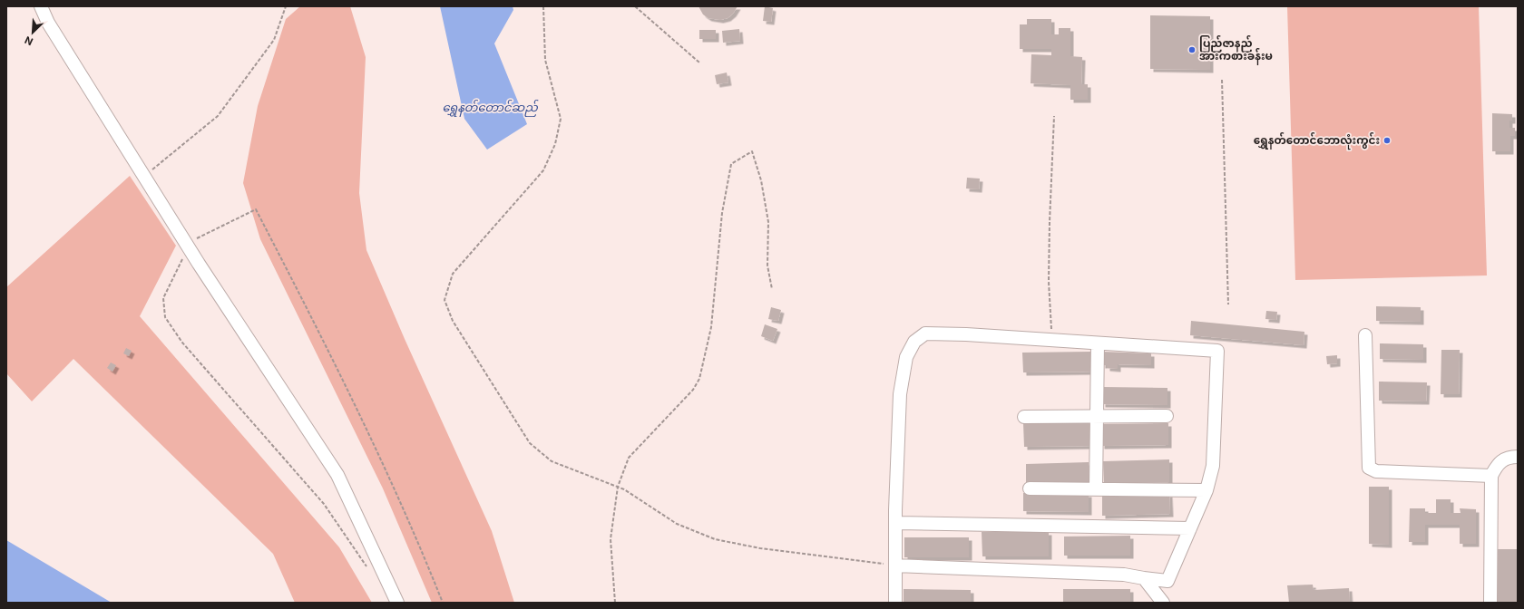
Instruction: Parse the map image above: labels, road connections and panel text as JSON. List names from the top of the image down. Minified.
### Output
{"water":["ရွှေနတ်တောင်ဆည်"],"places":["ပြည်ဇာနည် အားကစားခန်းမ","ရွှေနတ်တောင်ဘောလုံးကွင်း"],"north":"bottom left"}
